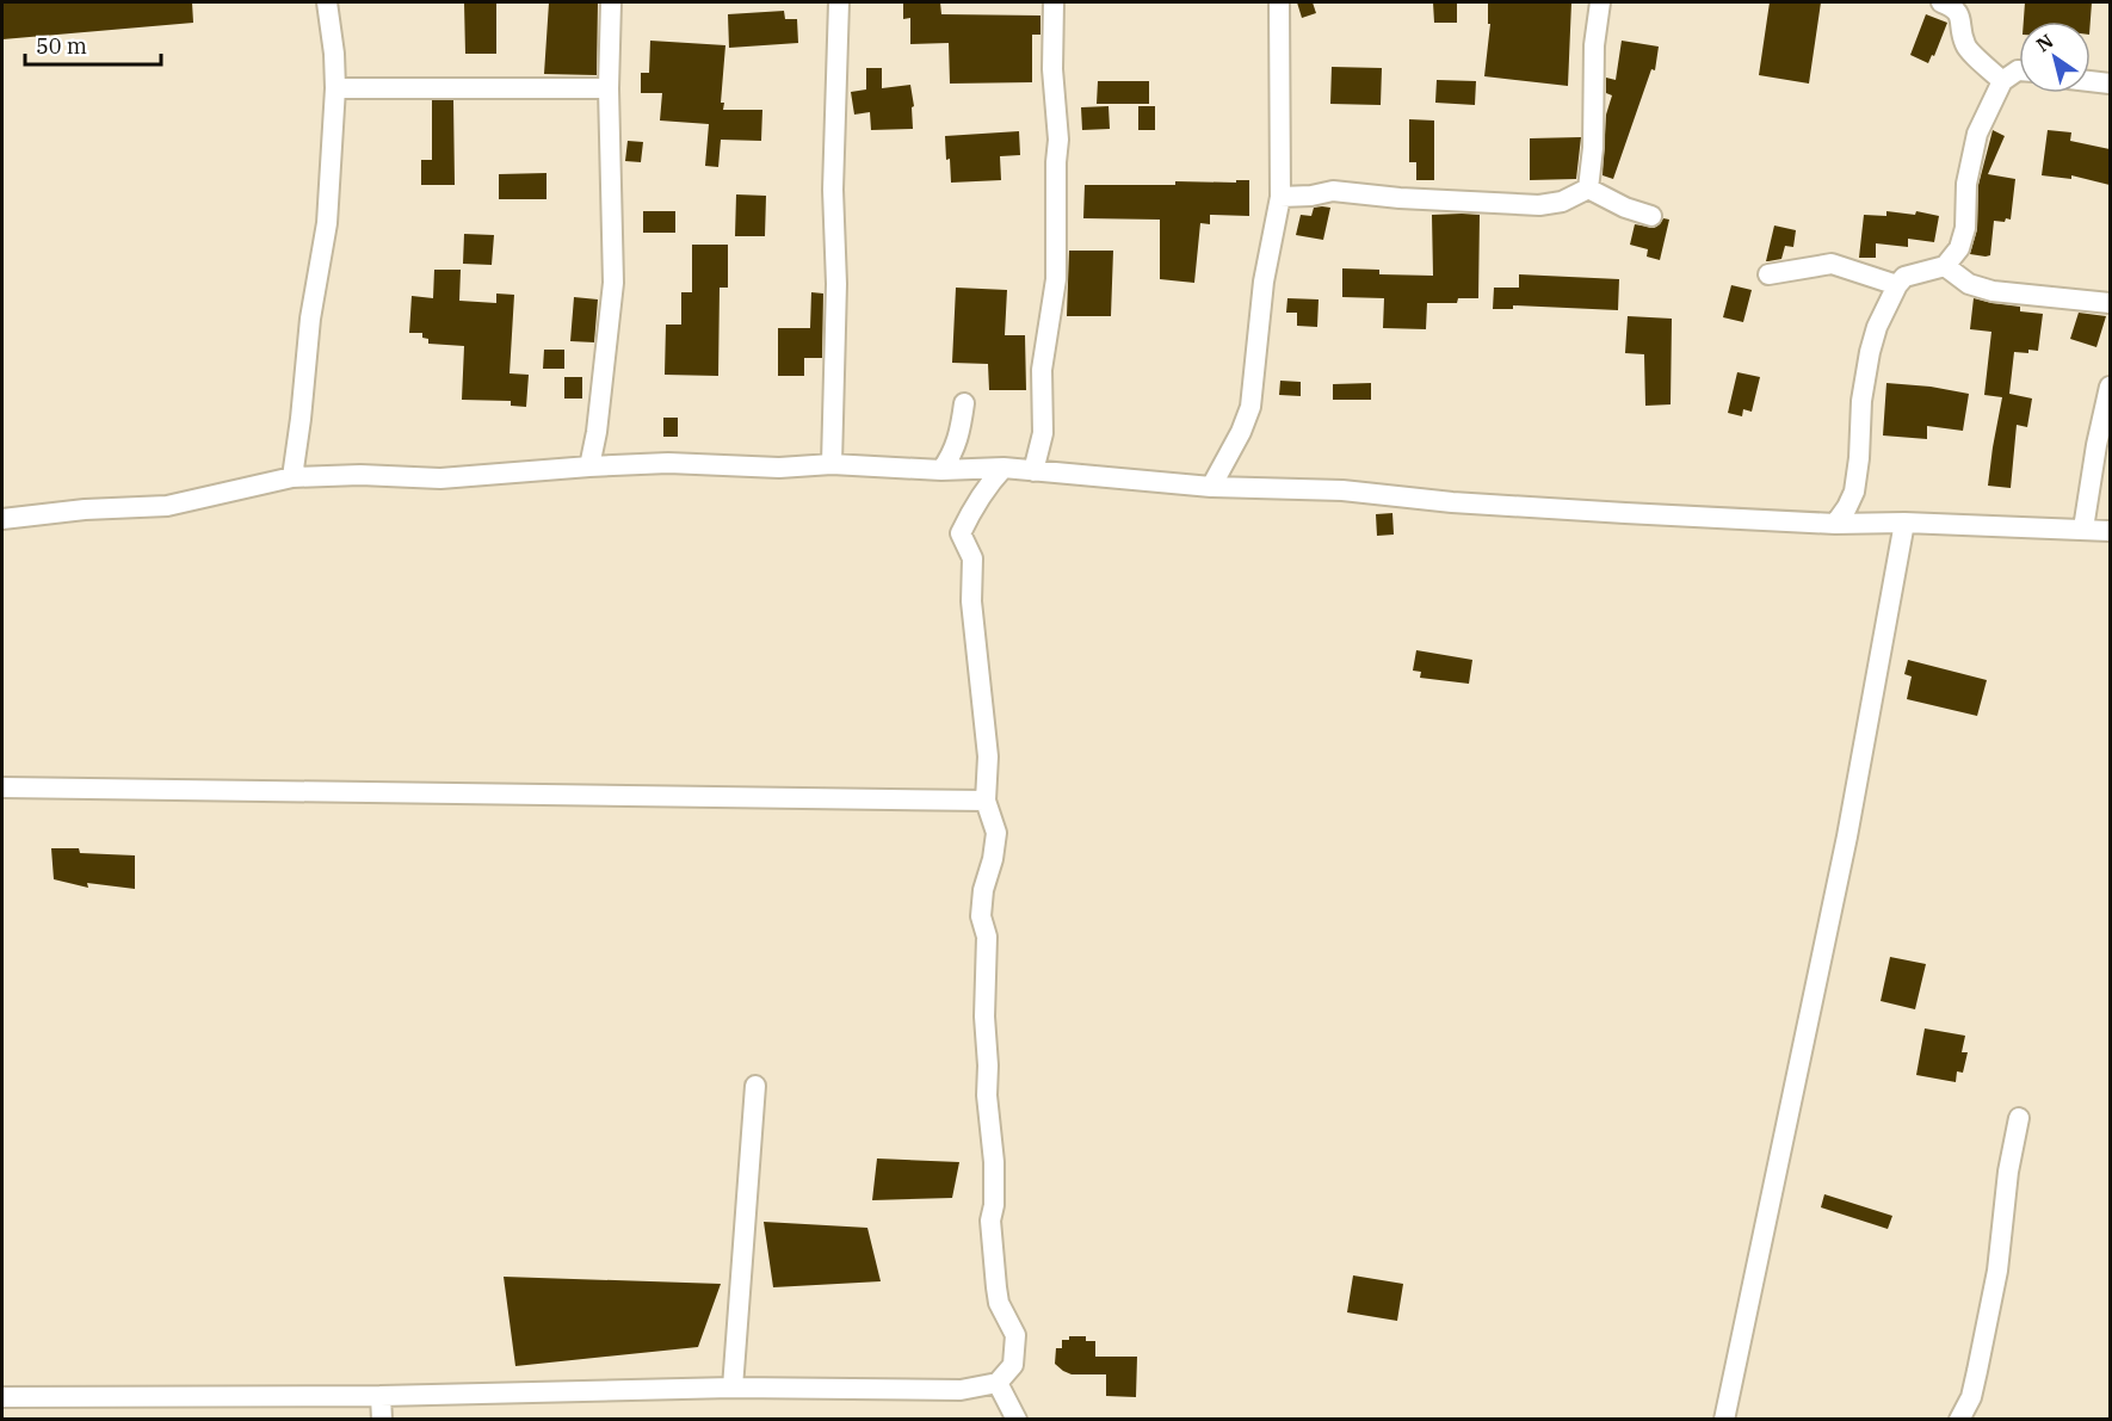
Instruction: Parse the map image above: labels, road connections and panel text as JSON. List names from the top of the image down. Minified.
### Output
{"scale_bar":"50 m","north":"top left"}
